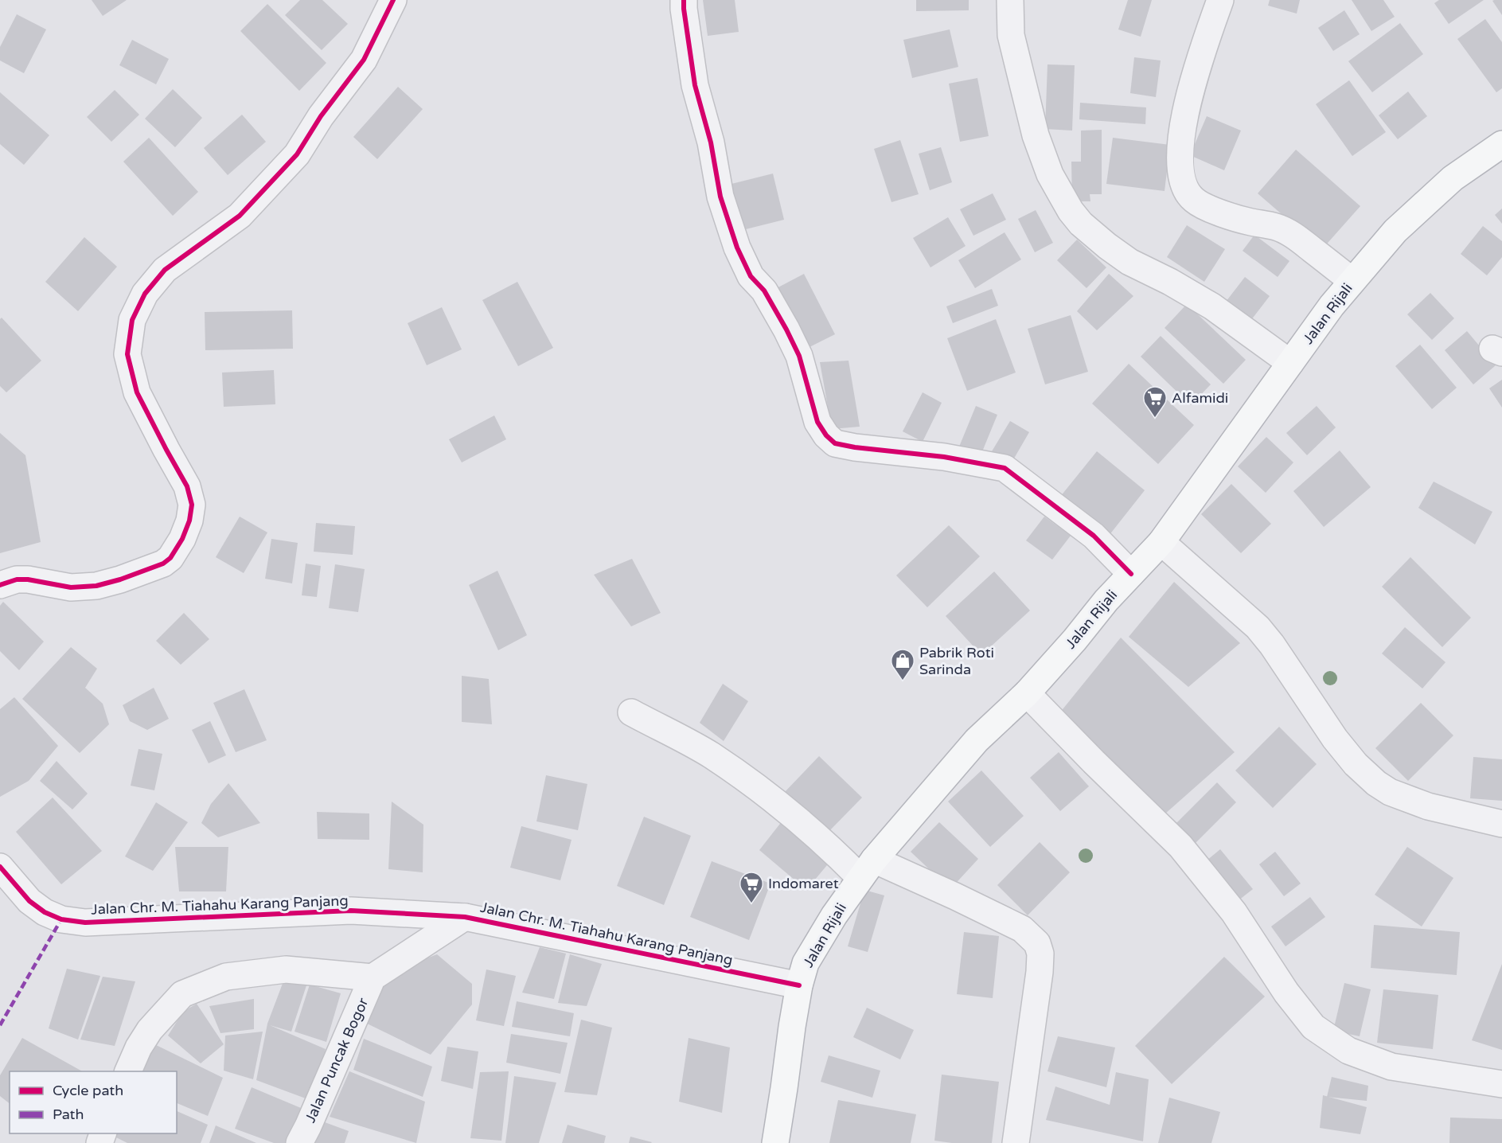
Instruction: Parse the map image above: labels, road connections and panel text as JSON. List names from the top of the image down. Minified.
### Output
{"streets":{"highway":["Jalan Rijali"],"street":["Jalan Chr. M. Tiahahu Karang Panjang","Jalan Puncak Bogor"]},"crossings":[["Jalan Rijali","Jalan Chr. M. Tiahahu Karang Panjang"]],"places":{"supermarket":["Alfamidi","Indomaret"],"shop":["Pabrik Roti Sarinda"]},"legend":["Cycle path","Path"]}
